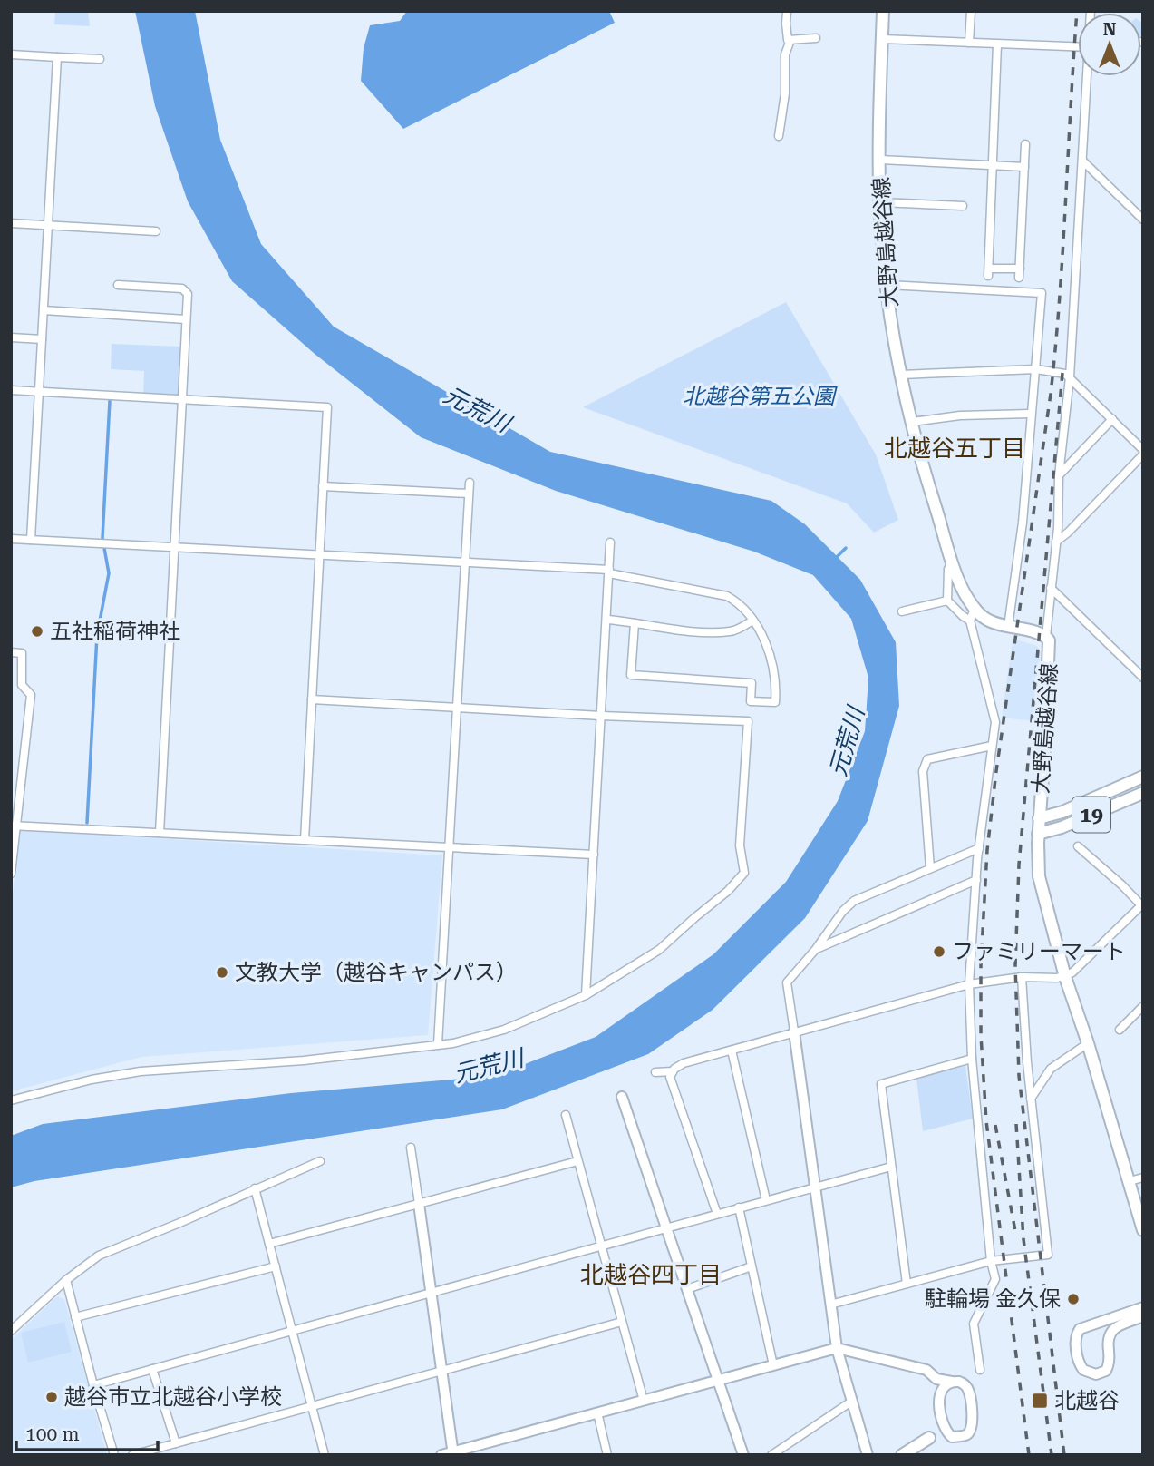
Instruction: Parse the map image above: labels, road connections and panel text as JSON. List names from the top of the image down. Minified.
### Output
{"streets":{"main road":["大野島越谷線","19"]},"crossings":[["大野島越谷線","19"]],"districts":["北越谷五丁目","北越谷四丁目"],"water":["元荒川"],"parks":["北越谷第五公園"],"places":{"other":["五社稲荷神社","ファミリーマート","文教大学（越谷キャンパス）","駐輪場 金久保","越谷市立北越谷小学校"],"transit":["北越谷"]},"scale_bar":"100 m","north":"top"}
